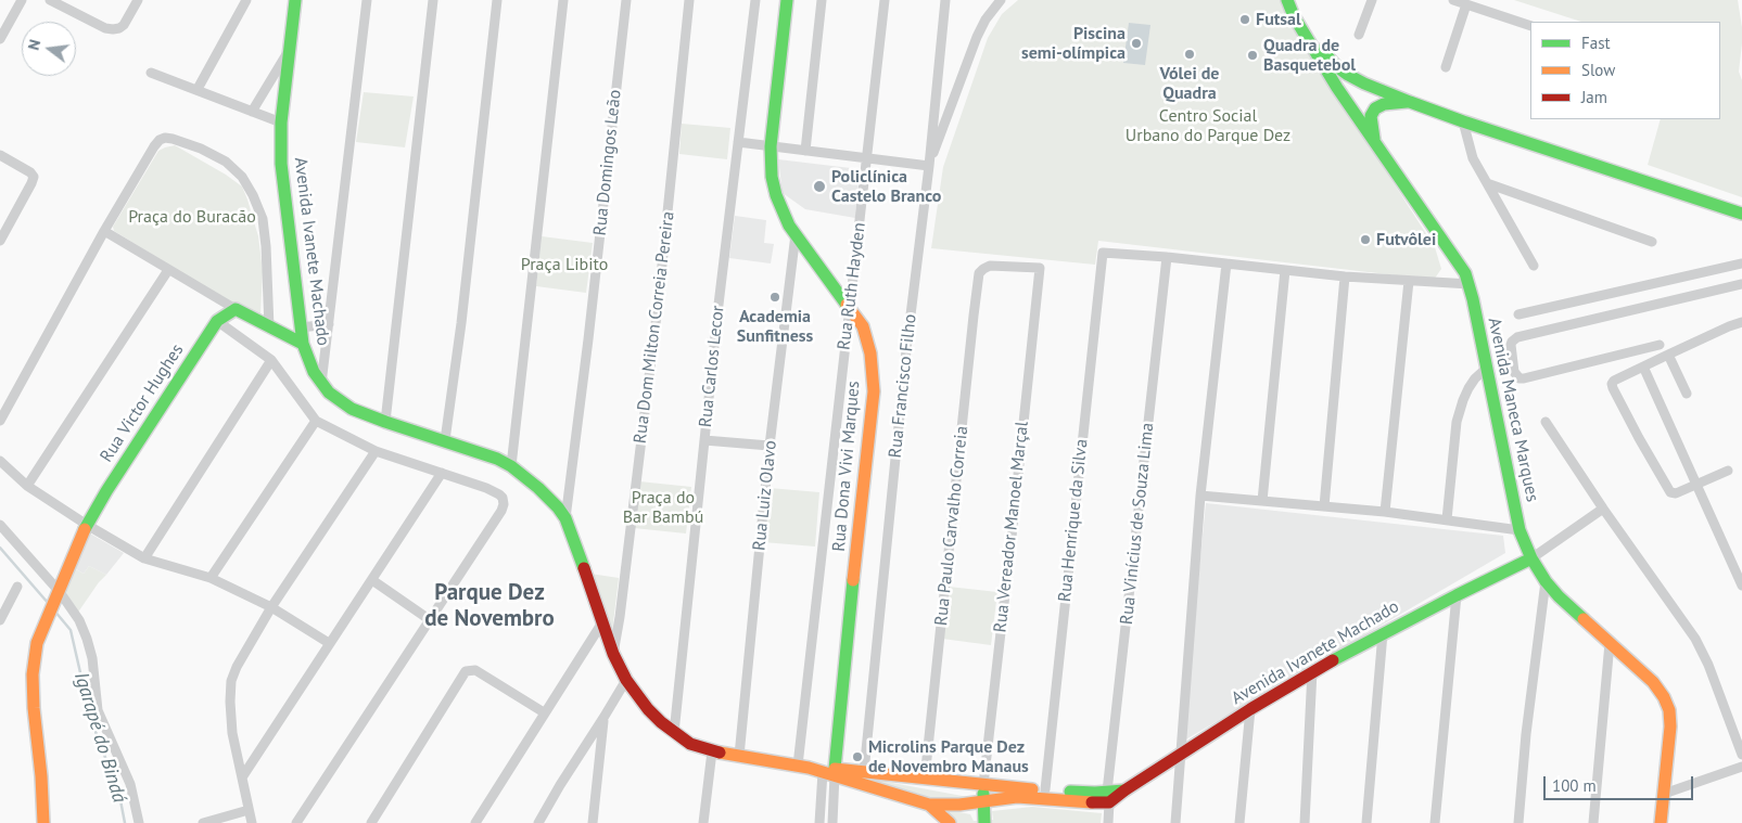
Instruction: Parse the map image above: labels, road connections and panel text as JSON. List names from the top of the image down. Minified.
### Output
{"streets":{"street":["Rua Domingos Leão","Avenida Ivanete Machado","Rua Ruth Hayden","Rua Dom Milton Correia Pereira","Rua Carlos Lecor","Rua Francisco Filho","Rua Victor Hughes","Avenida Maneca Marques","Rua Dona Vivi Marques","Rua Luiz Olavo","Rua Henrique da Silva","Rua Vinícius de Souza Lima","Rua Paulo Carvalho Correia","Rua Vereador Manoel Marçal"]},"crossings":[["Rua Domingos Leão","Avenida Ivanete Machado"],["Avenida Ivanete Machado","Rua Ruth Hayden"],["Avenida Ivanete Machado","Rua Dom Milton Correia Pereira"],["Avenida Ivanete Machado","Rua Carlos Lecor"],["Avenida Ivanete Machado","Rua Francisco Filho"],["Avenida Ivanete Machado","Avenida Maneca Marques"],["Avenida Ivanete Machado","Rua Dona Vivi Marques"],["Avenida Ivanete Machado","Rua Luiz Olavo"],["Avenida Ivanete Machado","Rua Henrique da Silva"],["Avenida Ivanete Machado","Rua Vinícius de Souza Lima"],["Avenida Ivanete Machado","Rua Paulo Carvalho Correia"],["Avenida Ivanete Machado","Rua Vereador Manoel Marçal"],["Rua Ruth Hayden","Rua Dona Vivi Marques"],["Rua Dona Vivi Marques","Rua Luiz Olavo"],["Rua Henrique da Silva","Rua Vinícius de Souza Lima"],["Rua Paulo Carvalho Correia","Rua Vereador Manoel Marçal"]],"districts":["Parque Dez de Novembro"],"water":["Igarapé do Bindá"],"parks":["Centro Social Urbano do Parque Dez","Praça do Buracão","Praça Libito","Praça do Bar Bambú"],"places":["Futsal","Piscina semi-olímpica","Vólei de Quadra","Quadra de Basquetebol","Policlínica Castelo Branco","Futvôlei","Academia Sunfitness","Microlins Parque Dez de Novembro Manaus"],"legend":["Fast","Slow","Jam"],"scale_bar":"100 m","north":"left"}
